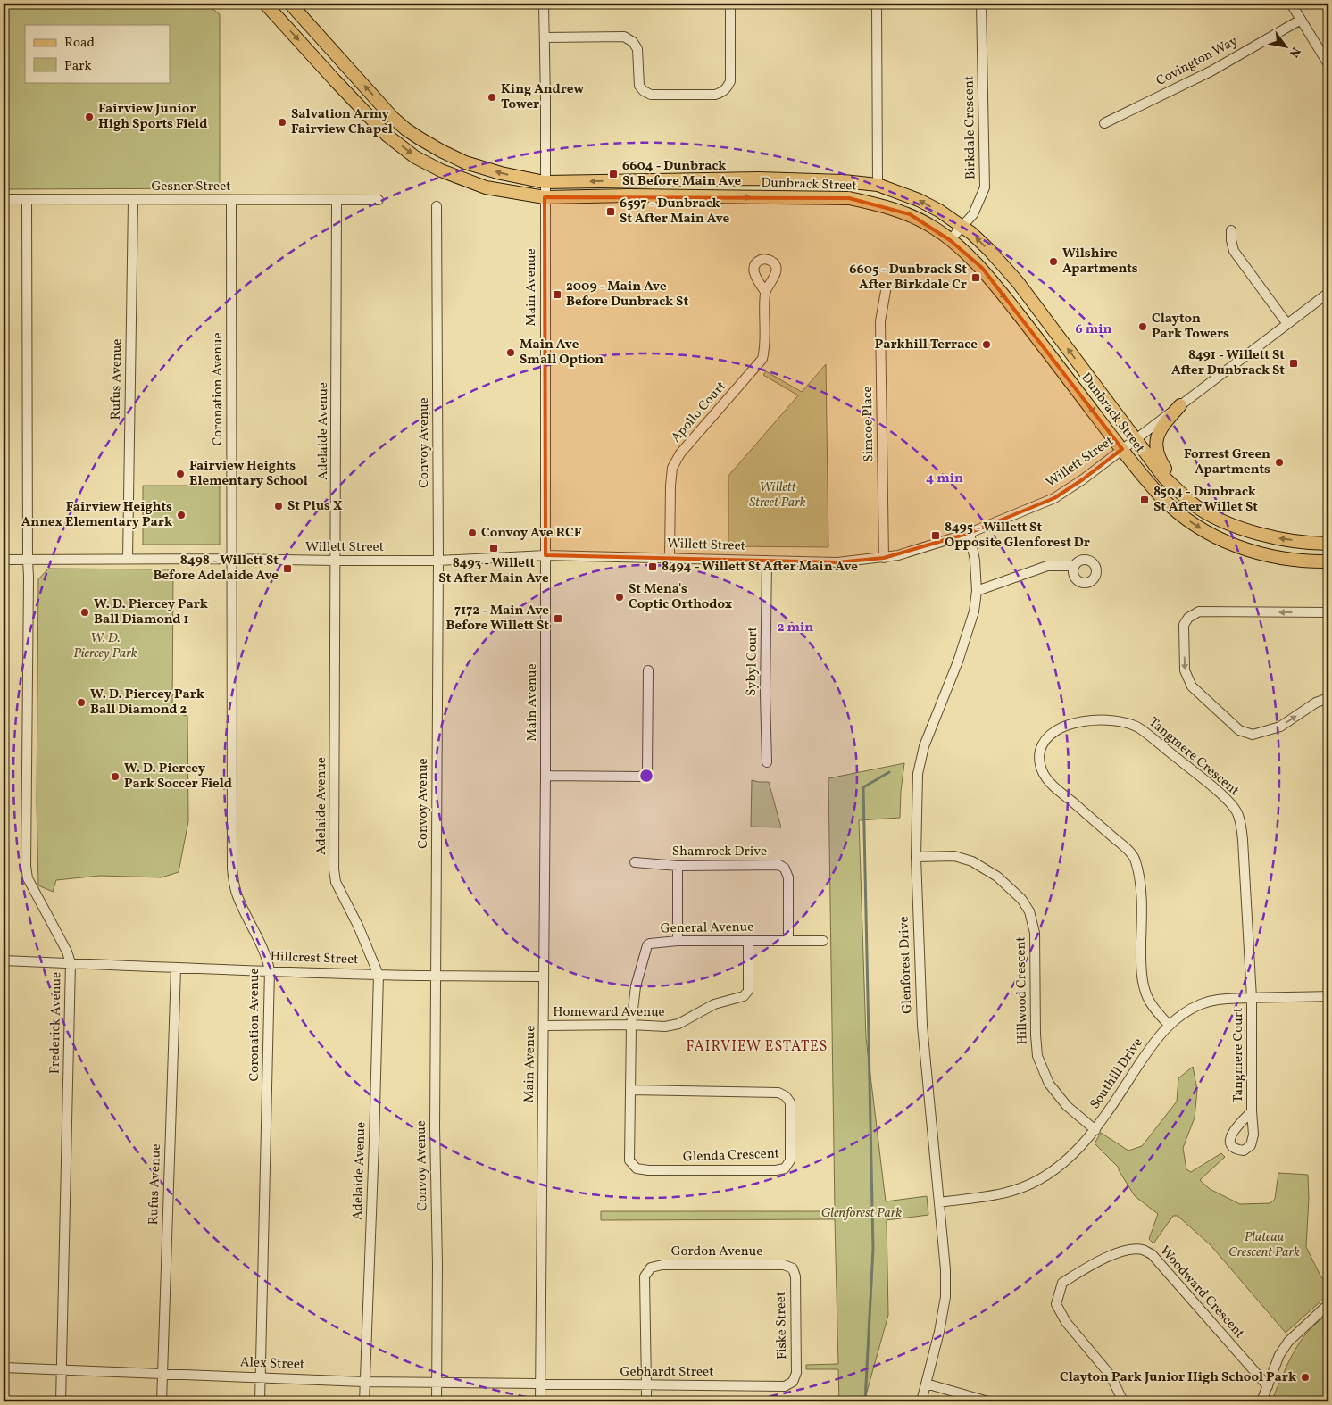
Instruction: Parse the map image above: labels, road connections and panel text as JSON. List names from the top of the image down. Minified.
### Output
{"streets":{"main road":["Dunbrack Street"],"street":["Covington Way","Birkdale Crescent","Gesner Street","Main Avenue","Rufus Avenue","Coronation Avenue","Apollo Court","Simcoe Place","Adelaide Avenue","Convoy Avenue","Willett Street","Sybyl Court","Tangmere Crescent","Shamrock Drive","General Avenue","Hillcrest Street","Glenforest Drive","Hillwood Crescent","Homeward Avenue","Frederick Avenue","Tangmere Court","Southill Drive","Glenda Crescent","Gordon Avenue","Woodward Crescent","Fiske Street","Alex Street","Gebhardt Street"]},"crossings":[["Birkdale Crescent","Dunbrack Street"],["Dunbrack Street","Main Avenue"],["Dunbrack Street","Willett Street"],["Gesner Street","Rufus Avenue"],["Gesner Street","Coronation Avenue"],["Gesner Street","Adelaide Avenue"],["Gesner Street","Frederick Avenue"],["Main Avenue","Willett Street"],["Main Avenue","Hillcrest Street"],["Main Avenue","Homeward Avenue"],["Main Avenue","Alex Street"],["Main Avenue","Gebhardt Street"],["Rufus Avenue","Willett Street"],["Rufus Avenue","Hillcrest Street"],["Rufus Avenue","Alex Street"],["Coronation Avenue","Willett Street"],["Coronation Avenue","Hillcrest Street"],["Coronation Avenue","Alex Street"],["Apollo Court","Willett Street"],["Simcoe Place","Willett Street"],["Adelaide Avenue","Willett Street"],["Adelaide Avenue","Hillcrest Street"],["Adelaide Avenue","Alex Street"],["Convoy Avenue","Willett Street"],["Convoy Avenue","Hillcrest Street"],["Convoy Avenue","Alex Street"],["Willett Street","Sybyl Court"],["Willett Street","Glenforest Drive"],["Willett Street","Frederick Avenue"],["Tangmere Crescent","Tangmere Court"],["Tangmere Crescent","Southill Drive"],["Shamrock Drive","General Avenue"],["General Avenue","Homeward Avenue"],["General Avenue","Glenda Crescent"],["Hillcrest Street","Frederick Avenue"],["Glenforest Drive","Hillwood Crescent"],["Glenforest Drive","Southill Drive"],["Hillwood Crescent","Southill Drive"],["Homeward Avenue","Glenda Crescent"],["Frederick Avenue","Alex Street"],["Tangmere Court","Southill Drive"],["Gordon Avenue","Fiske Street"],["Gordon Avenue","Gebhardt Street"],["Fiske Street","Gebhardt Street"],["Alex Street","Gebhardt Street"]],"districts":["FAIRVIEW ESTATES"],"parks":["Willett Street Park","W. D. Piercey Park","Glenforest Park","Plateau Crescent Park"],"places":{"other":["King Andrew Tower","Fairview Junior High Sports Field","Salvation Army Fairview Chapel","Wilshire Apartments","Clayton Park Towers","Parkhill Terrace","Main Ave Small Option","Forrest Green Apartments","Fairview Heights Elementary School","St Pius X","Fairview Heights Annex Elementary Park","Convoy Ave RCF","St Mena's Coptic Orthodox","W. D. Piercey Park Ball Diamond 1","W. D. Piercey Park Ball Diamond 2","W. D. Piercey Park Soccer Field","Clayton Park Junior High School Park"],"transit":["6604 - Dunbrack St Before Main Ave","6597 - Dunbrack St After Main Ave","6605 - Dunbrack St After Birkdale Cr","2009 - Main Ave Before Dunbrack St","8491 - Willett St After Dunbrack St","8504 - Dunbrack St After Willet St","8495 - Willett St Opposite Glenforest Dr","8493 - Willett St After Main Ave","8494 - Willett St After Main Ave","8498 - Willett St Before Adelaide Ave","7172 - Main Ave Before Willett St"]},"legend":["Road","Park"],"north":"bottom right","rings":["6 min","4 min","2 min"]}
